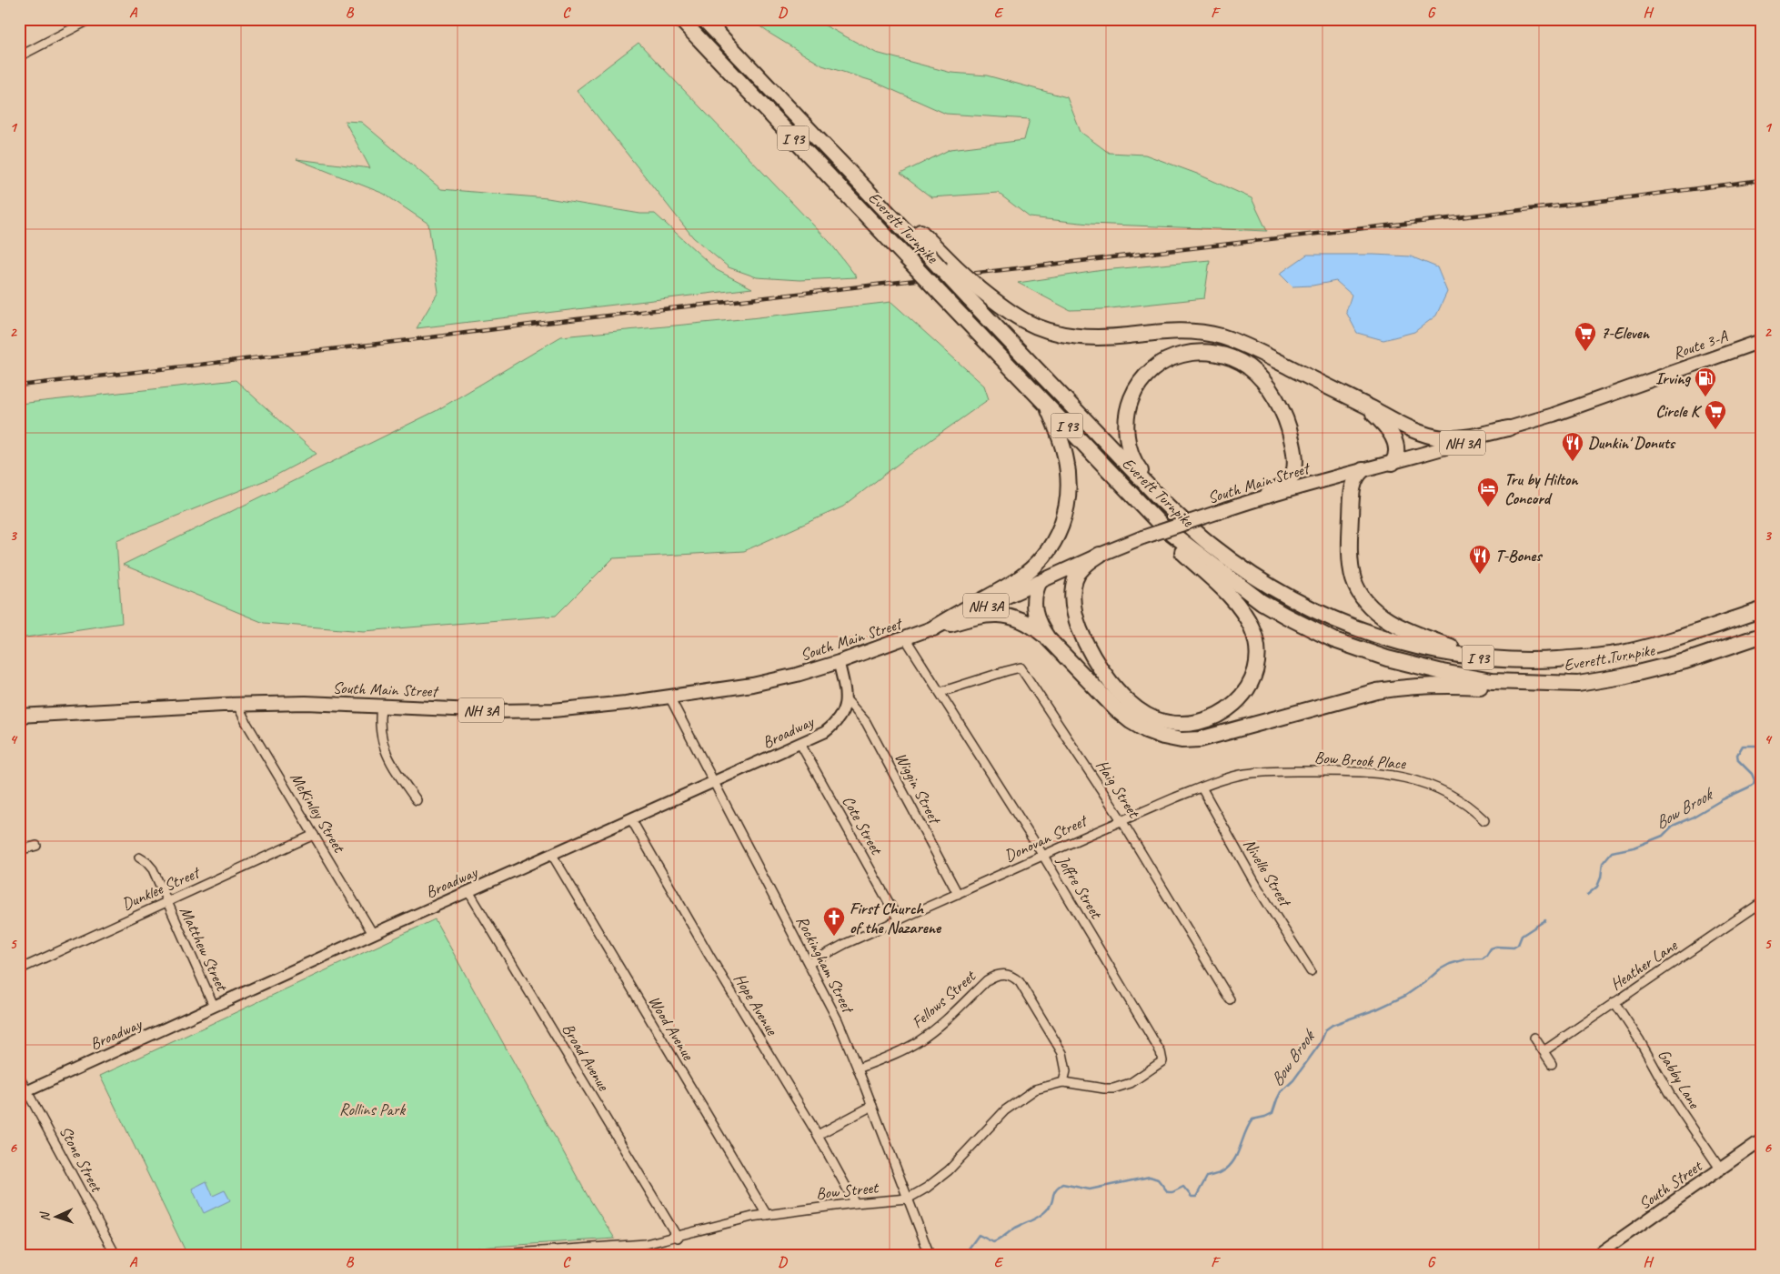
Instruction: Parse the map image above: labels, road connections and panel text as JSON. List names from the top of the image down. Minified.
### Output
{"streets":{"highway":["I 93","Everett Turnpike"],"main road":["Route 3-A","NH 3A","South Main Street","South Street"],"street":["Broadway","Bow Brook Place","Wiggin Street","Haig Street","McKinley Street","Cote Street","Donovan Street","Nivelle Street","Joffre Street","Dunklee Street","Matthew Street","Rockingham Street","Heather Lane","Fellows Street","Hope Avenue","Wood Avenue","Broad Avenue","Gabby Lane","Stone Street","Bow Street"]},"crossings":[["Route 3-A","South Main Street"],["South Main Street","McKinley Street"],["South Main Street","Joffre Street"],["South Main Street","Rockingham Street"],["Broadway","Wiggin Street"],["Broadway","McKinley Street"],["Broadway","Cote Street"],["Broadway","Matthew Street"],["Broadway","Rockingham Street"],["Broadway","Hope Avenue"],["Broadway","Wood Avenue"],["Broadway","Broad Avenue"],["Broadway","Stone Street"],["Bow Brook Place","Donovan Street"],["Wiggin Street","Donovan Street"],["Haig Street","Donovan Street"],["Haig Street","Joffre Street"],["McKinley Street","Dunklee Street"],["Cote Street","Donovan Street"],["Donovan Street","Nivelle Street"],["Donovan Street","Joffre Street"],["Donovan Street","Rockingham Street"],["Joffre Street","Bow Street"],["Dunklee Street","Matthew Street"],["Rockingham Street","Fellows Street"],["Rockingham Street","Bow Street"],["Heather Lane","Gabby Lane"],["Fellows Street","Bow Street"],["Hope Avenue","Bow Street"],["Wood Avenue","Bow Street"],["Broad Avenue","Bow Street"],["Gabby Lane","South Street"]],"water":["Bow Brook"],"parks":["Rollins Park"],"places":{"supermarket":["7-Eleven","Circle K"],"fuel station":["Irving"],"restaurant":["Dunkin' Donuts","T-Bones"],"hotel":["Tru by Hilton Concord"],"church":["First Church of the Nazarene"]},"north":"left","grid":{"columns":["A","B","C","D","E","F","G","H"],"rows":["1","2","3","4","5","6"]}}
